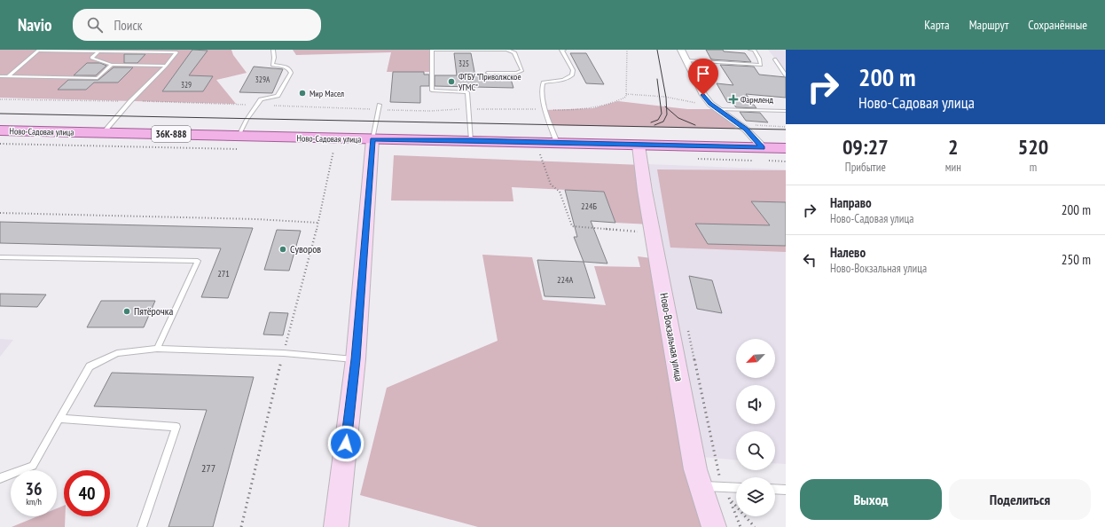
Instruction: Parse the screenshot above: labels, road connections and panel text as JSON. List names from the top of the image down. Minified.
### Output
{"streets":{"main road":["Ново-Садовая улица","36К-888"],"street":["Ново-Вокзальная улица"]},"crossings":[["Ново-Садовая улица","Ново-Вокзальная улица"]],"places":{"other":["ФГБУ \"Приволжское УГМС\"","Мир Масел","Суворов","Пятёрочка"],"health":["Фармленд"]},"house_numbers":["325","329А","329","224Б","271","224А","277"],"north":"bottom left","page":{"header":"Navio","search":"Поиск","nav":["Карта","Маршрут","Сохранённые"],"turn":["200 m","Ново-Садовая улица"],"eta":["09:27","Прибытие","2","мин","520","m"],"list":[{"name":"Направо","note":"Ново-Садовая улица","value":"200 m"},{"name":"Налево","note":"Ново-Вокзальная улица","value":"250 m"}],"speed":"36 km/h","limit":"40","buttons":["Выход","Поделиться"]}}
